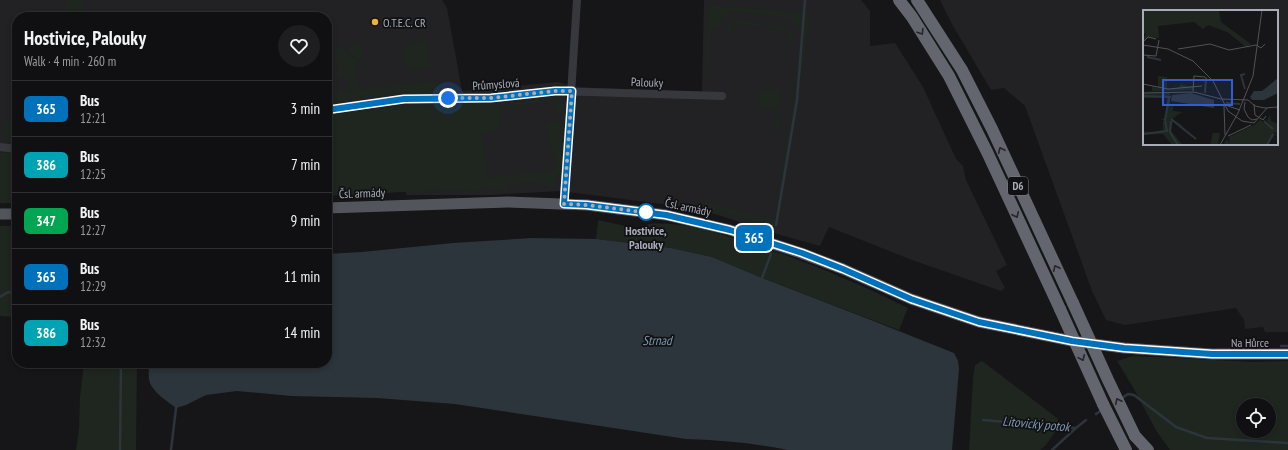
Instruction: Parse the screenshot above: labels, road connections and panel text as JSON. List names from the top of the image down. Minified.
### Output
{"streets":{"highway":["D6"],"main road":["Čsl. armády","Na Hůrce"],"street":["Palouky","Průmyslová"]},"crossings":[["Palouky","Průmyslová"],["Čsl. armády","Na Hůrce"]],"water":["Strnad","Litovický potok"],"places":["O.T.E.C. CR","Hostivice, Palouky"],"lines":["bus line 365"],"page":{"on_map":"365","heading":["Hostivice, Palouky","Walk · 4 min · 260 m"],"list":[{"mark":"365","name":"Bus","note":"12:21","value":"3 min"},{"mark":"386","name":"Bus","note":"12:25","value":"7 min"},{"mark":"347","name":"Bus","note":"12:27","value":"9 min"},{"mark":"365","name":"Bus","note":"12:29","value":"11 min"},{"mark":"386","name":"Bus","note":"12:32","value":"14 min"}]}}
